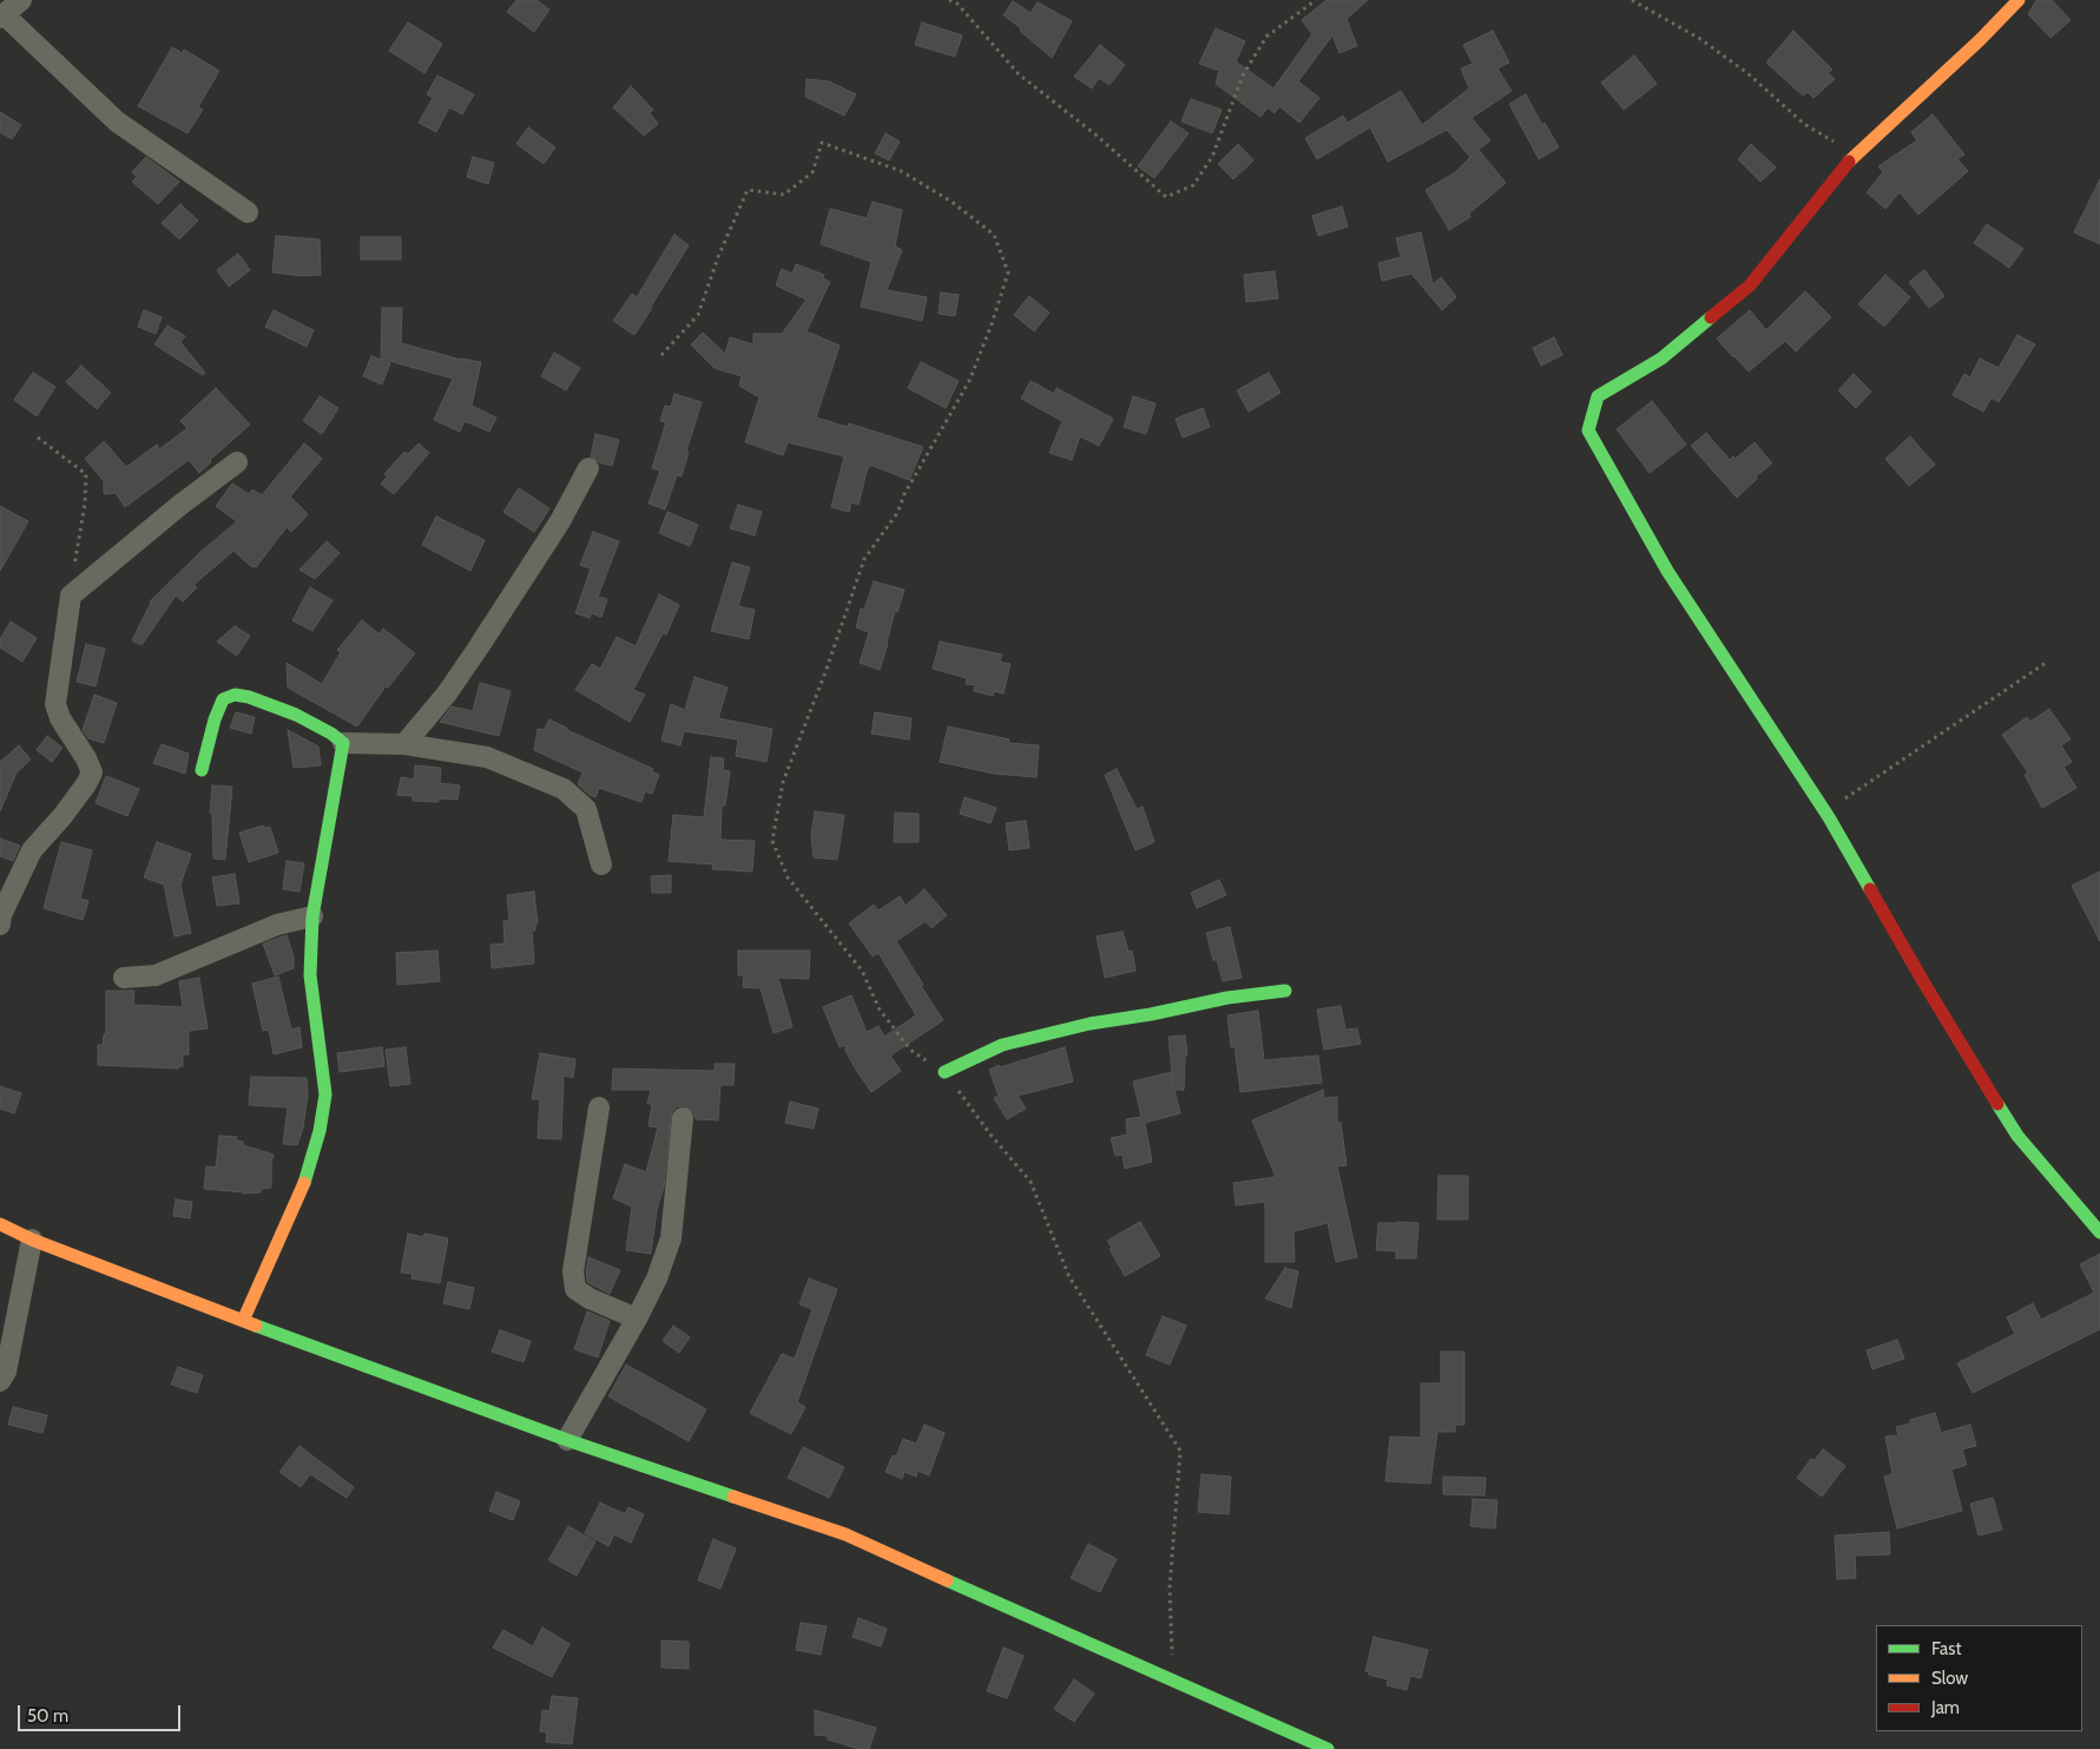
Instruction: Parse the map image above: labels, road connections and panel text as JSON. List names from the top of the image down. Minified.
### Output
{"legend":["Fast","Slow","Jam"],"scale_bar":"50 m"}
